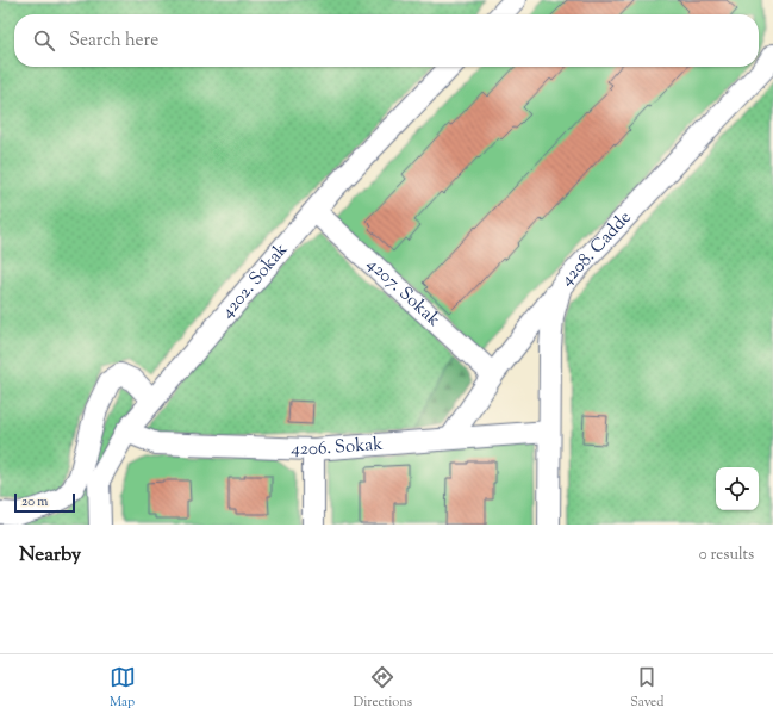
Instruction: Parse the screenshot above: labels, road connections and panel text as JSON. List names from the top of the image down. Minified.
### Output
{"streets":{"street":["4208. Cadde","4202. Sokak","4207. Sokak","4206. Sokak"]},"crossings":[["4208. Cadde","4206. Sokak"],["4202. Sokak","4207. Sokak"],["4202. Sokak","4206. Sokak"]],"scale_bar":"20 m","page":{"search":"Search here","scale":"20 m","heading":["Nearby","0 results"],"nav":["Map","Directions","Saved"]}}
